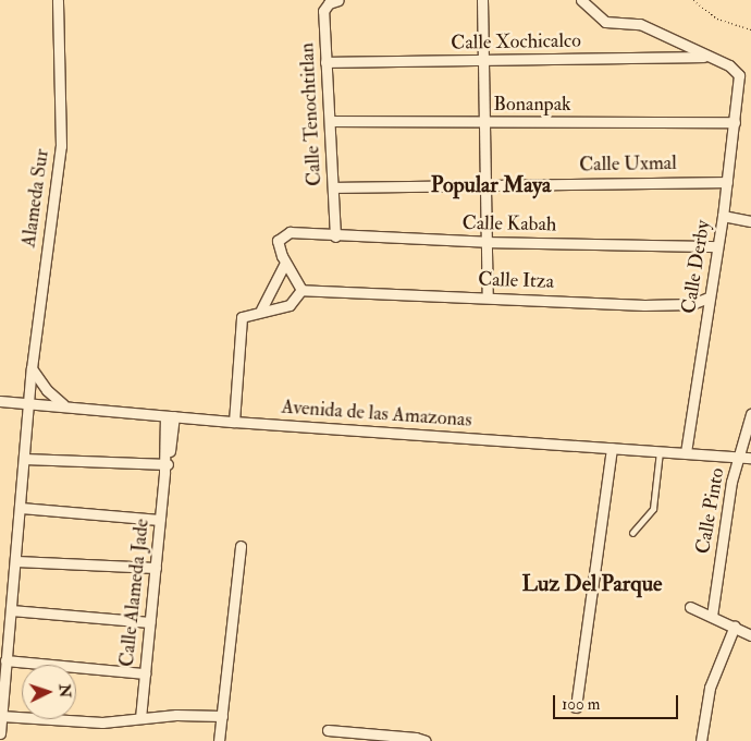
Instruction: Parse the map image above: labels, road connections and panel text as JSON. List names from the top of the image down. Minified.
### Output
{"streets":{"street":["Calle Xochicalco","Bonanpak","Calle Tenochtitlan","Calle Uxmal","Alameda Sur","Calle Kabah","Calle Derby","Calle Itza","Avenida de las Amazonas","Calle Pinto","Calle Alameda Jade"]},"crossings":[["Calle Xochicalco","Calle Tenochtitlan"],["Calle Xochicalco","Calle Derby"],["Bonanpak","Calle Tenochtitlan"],["Bonanpak","Calle Derby"],["Calle Tenochtitlan","Calle Uxmal"],["Calle Tenochtitlan","Calle Kabah"],["Calle Uxmal","Calle Derby"],["Alameda Sur","Avenida de las Amazonas"],["Calle Kabah","Calle Derby"],["Calle Derby","Calle Itza"],["Calle Derby","Avenida de las Amazonas"],["Avenida de las Amazonas","Calle Pinto"],["Avenida de las Amazonas","Calle Alameda Jade"]],"districts":["Popular Maya","Luz Del Parque"],"scale_bar":"100 m","north":"right"}
